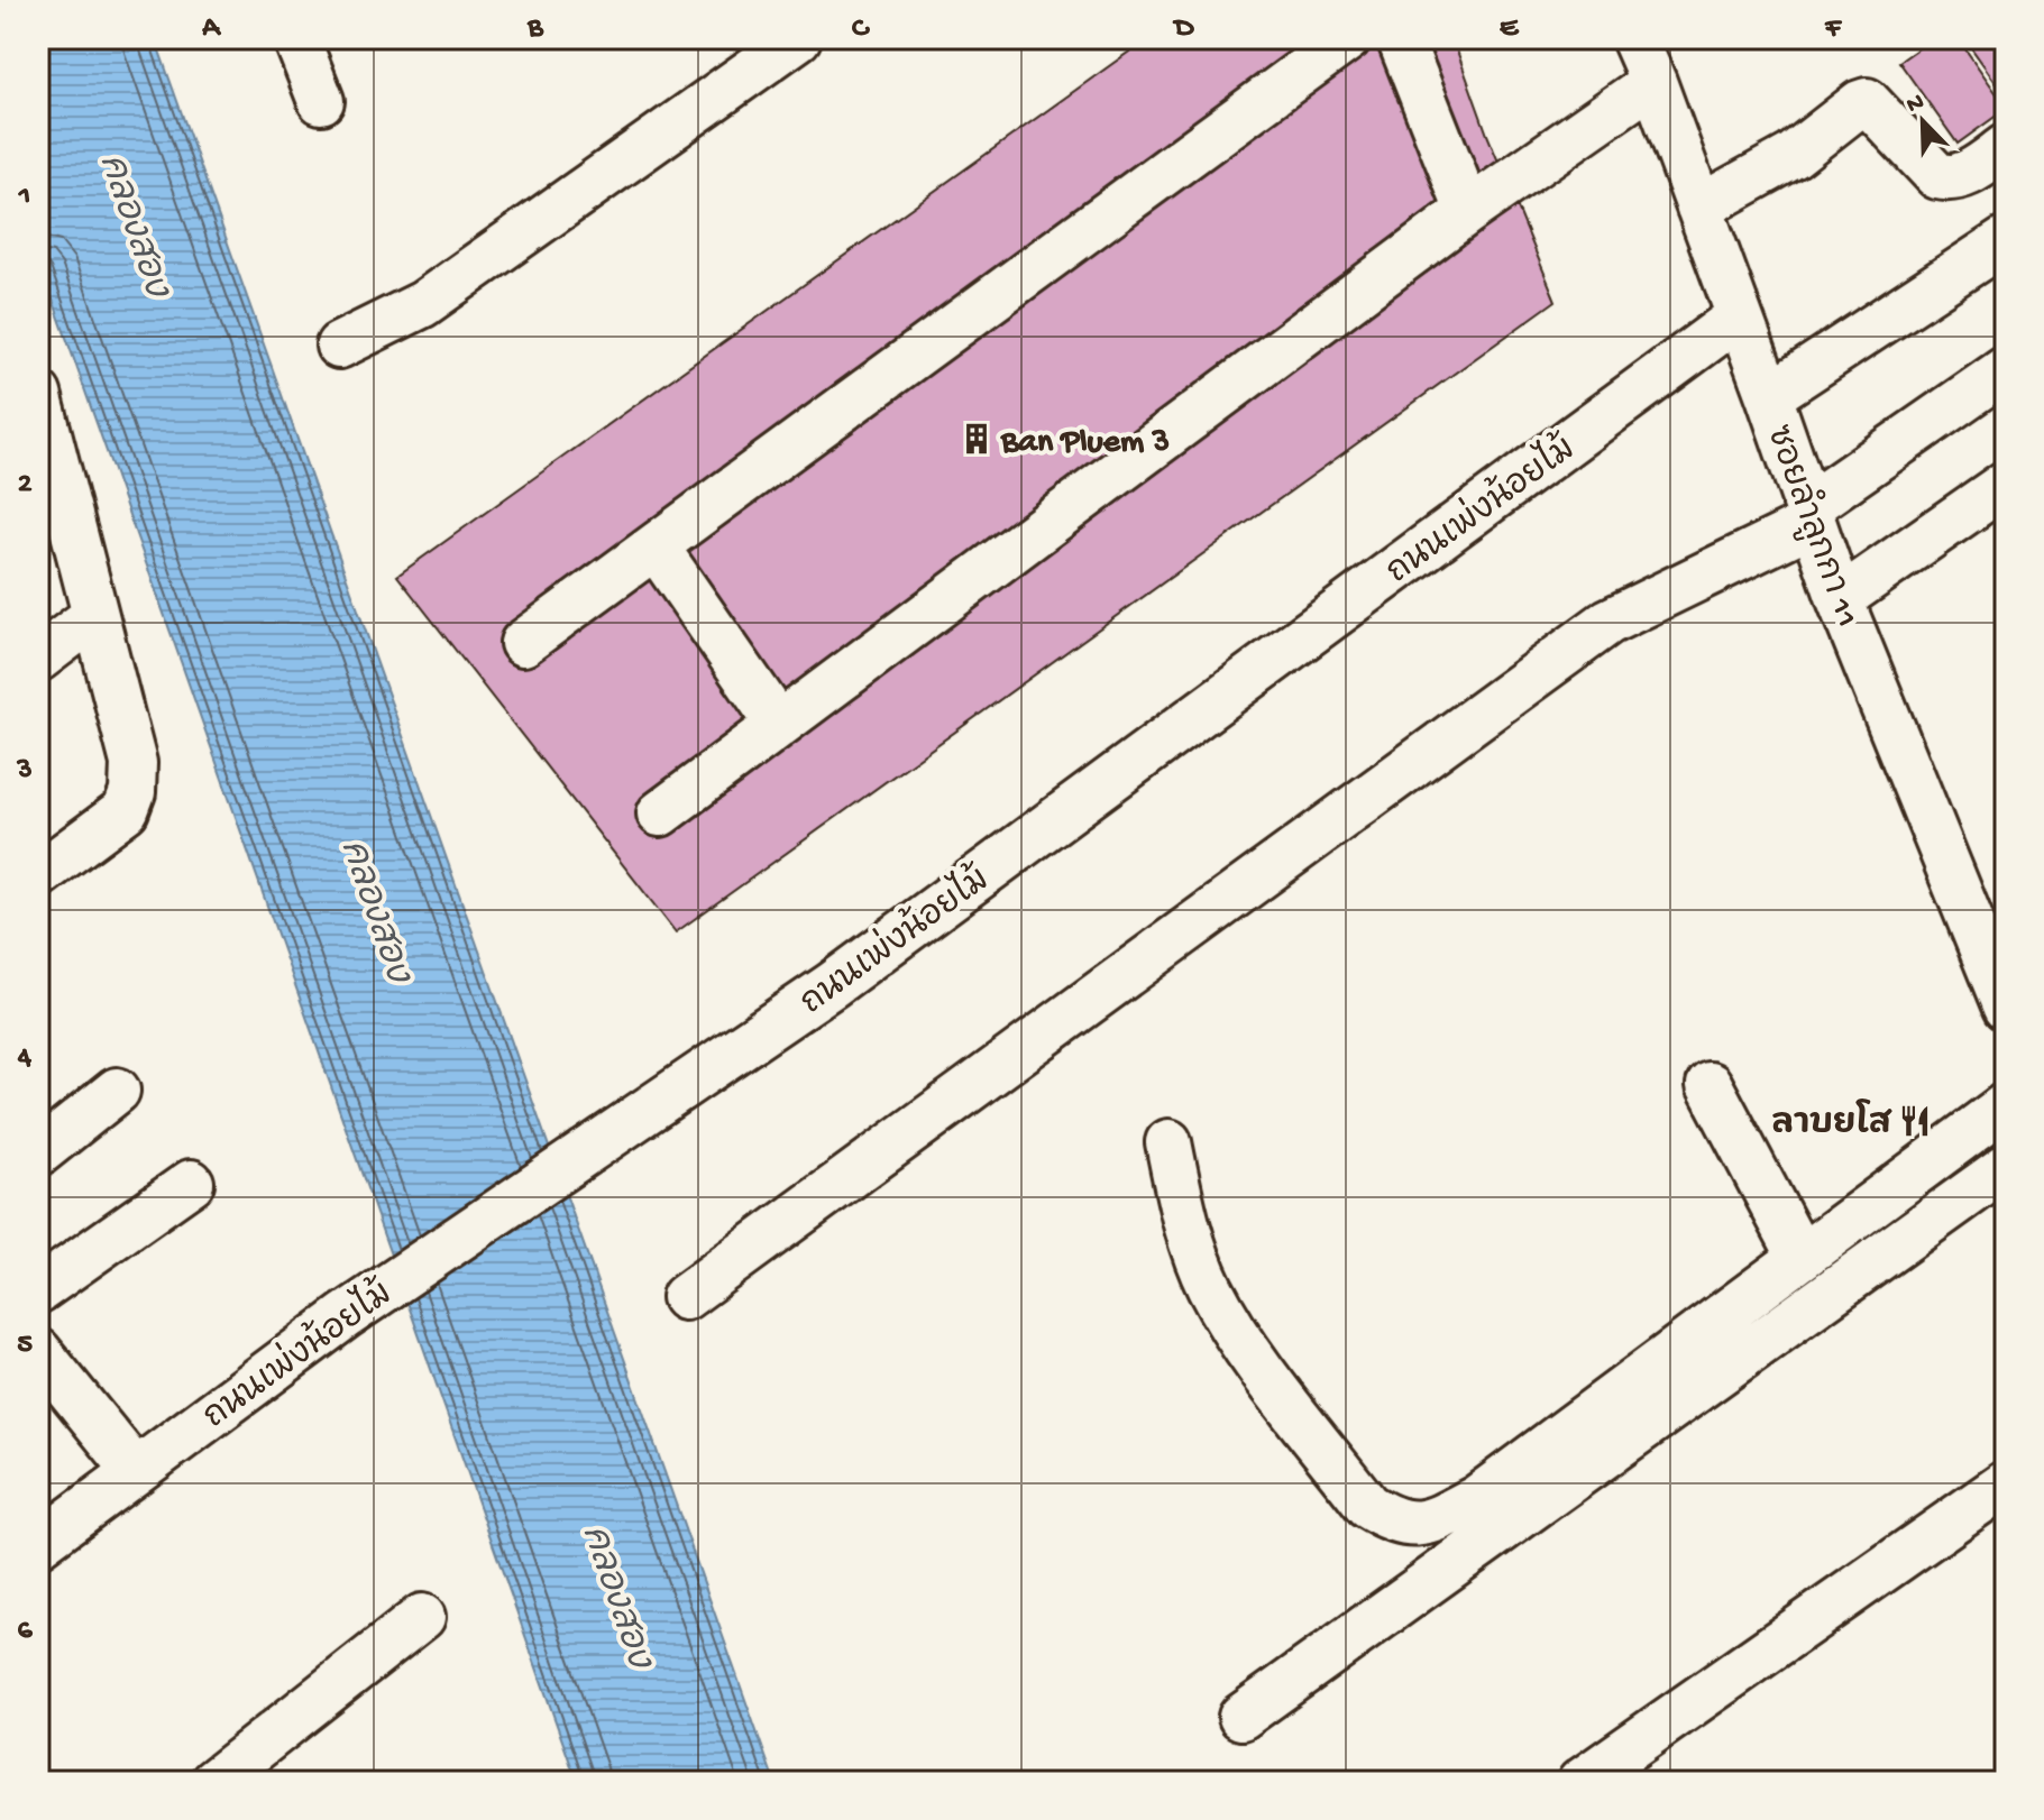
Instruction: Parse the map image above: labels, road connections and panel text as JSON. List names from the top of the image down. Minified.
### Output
{"streets":{"street":["ถนนเพ่งน้อยไม้","ซอยลำลูกกา 11"]},"crossings":[["ถนนเพ่งน้อยไม้","ซอยลำลูกกา 11"]],"water":["คลองสอง"],"places":{"building":["Ban Pluem 3"],"restaurant":["ลาบยโส"]},"north":"top left","grid":{"columns":["A","B","C","D","E","F"],"rows":["1","2","3","4","5","6"]}}
